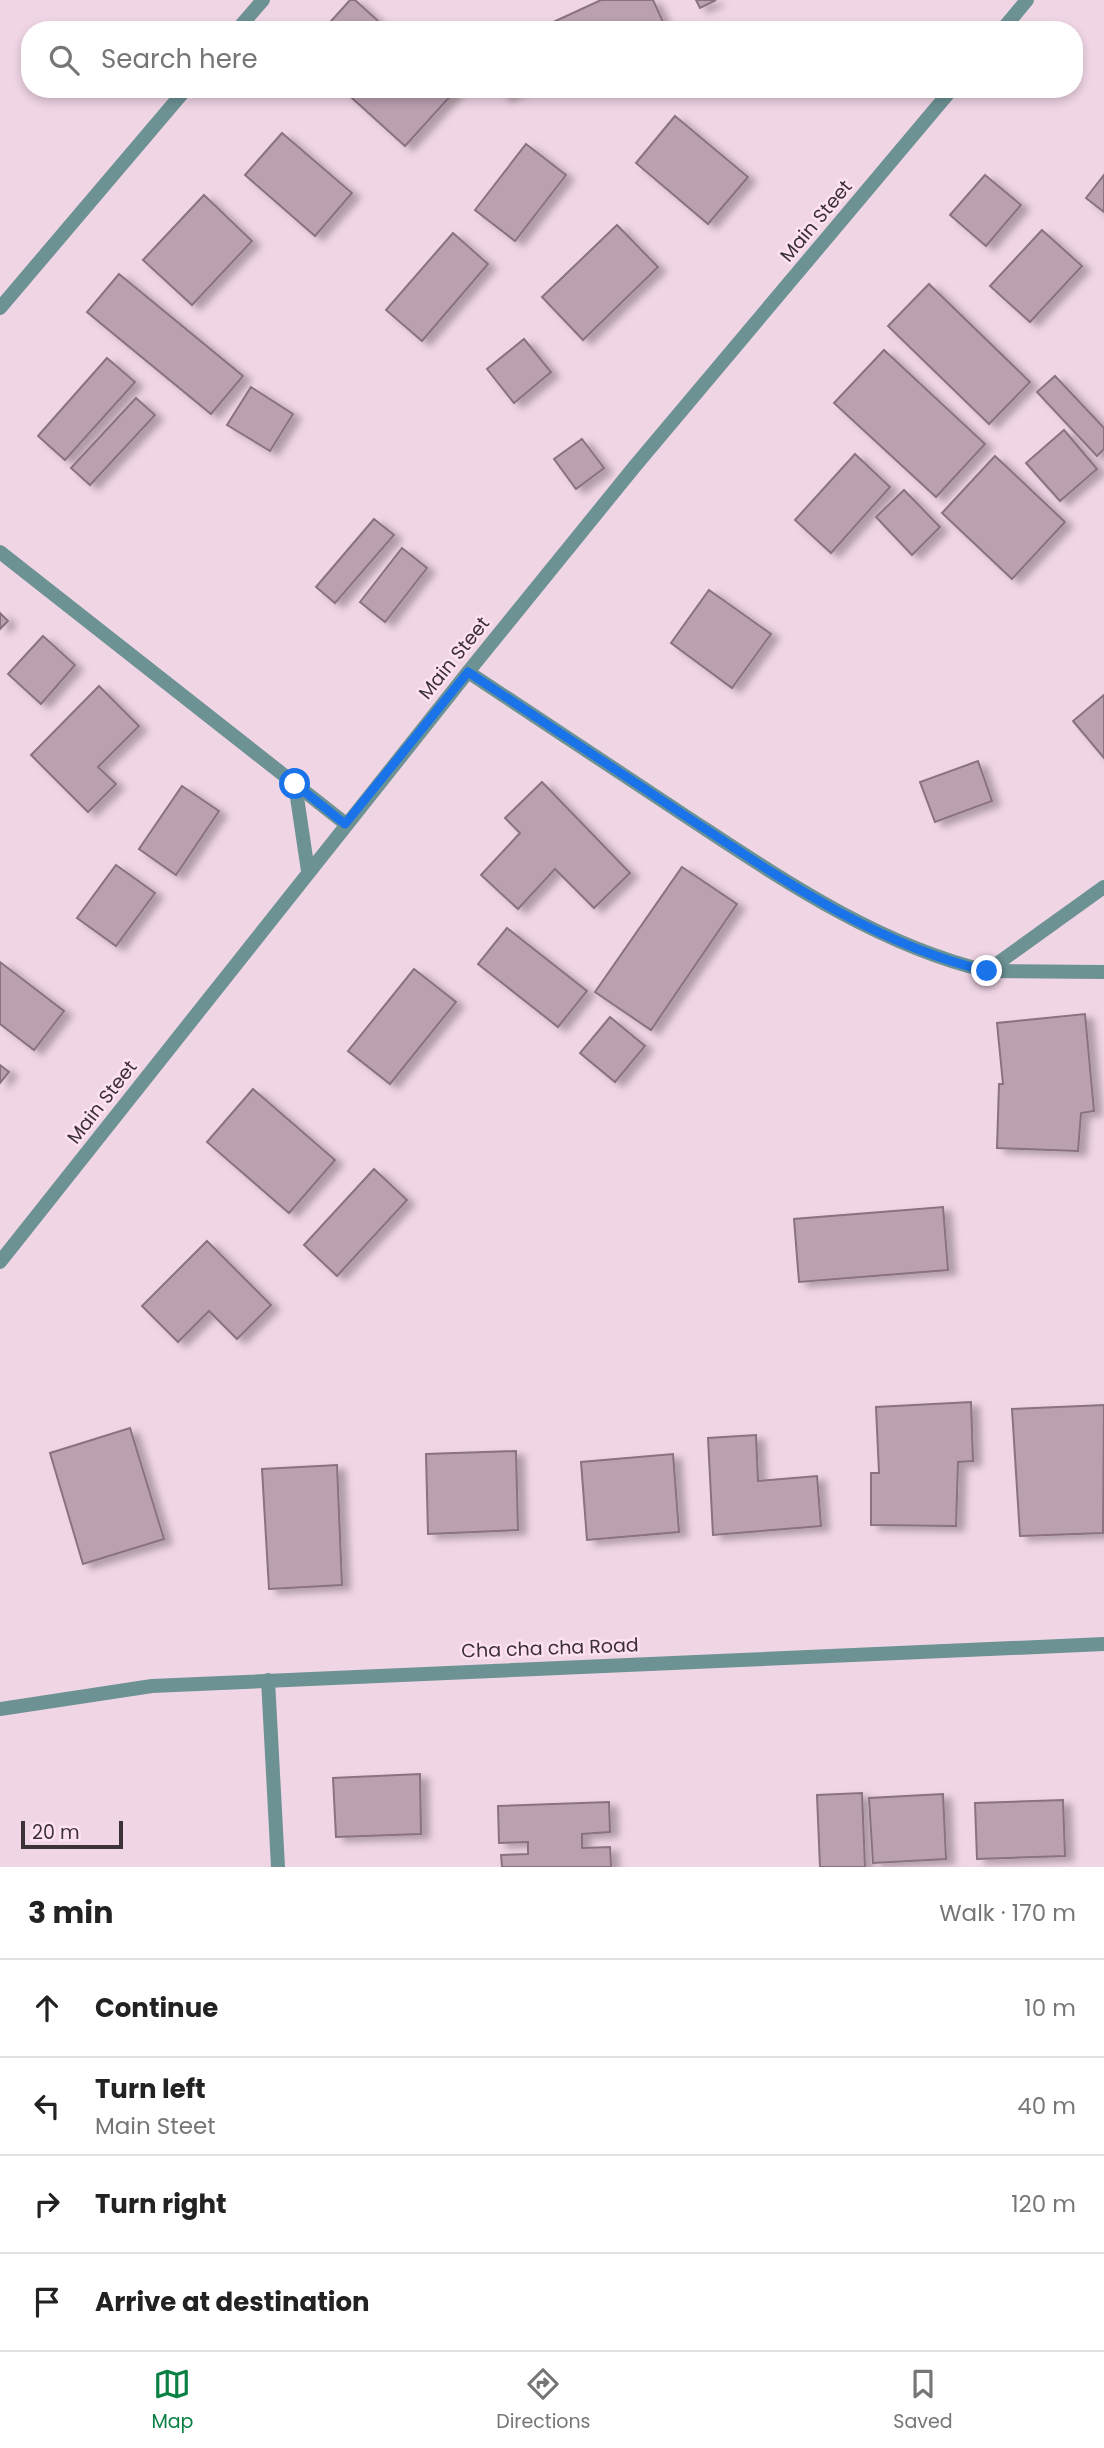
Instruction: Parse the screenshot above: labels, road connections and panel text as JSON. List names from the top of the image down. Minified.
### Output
{"streets":{"street":["Main Steet","Cha cha cha Road"]},"scale_bar":"20 m","page":{"search":"Search here","scale":"20 m","heading":["3 min","Walk · 170 m"],"list":[["Continue","10 m"],["Turn left","Main Steet","40 m"],["Turn right","120 m"],"Arrive at destination"],"nav":["Map","Directions","Saved"]}}
